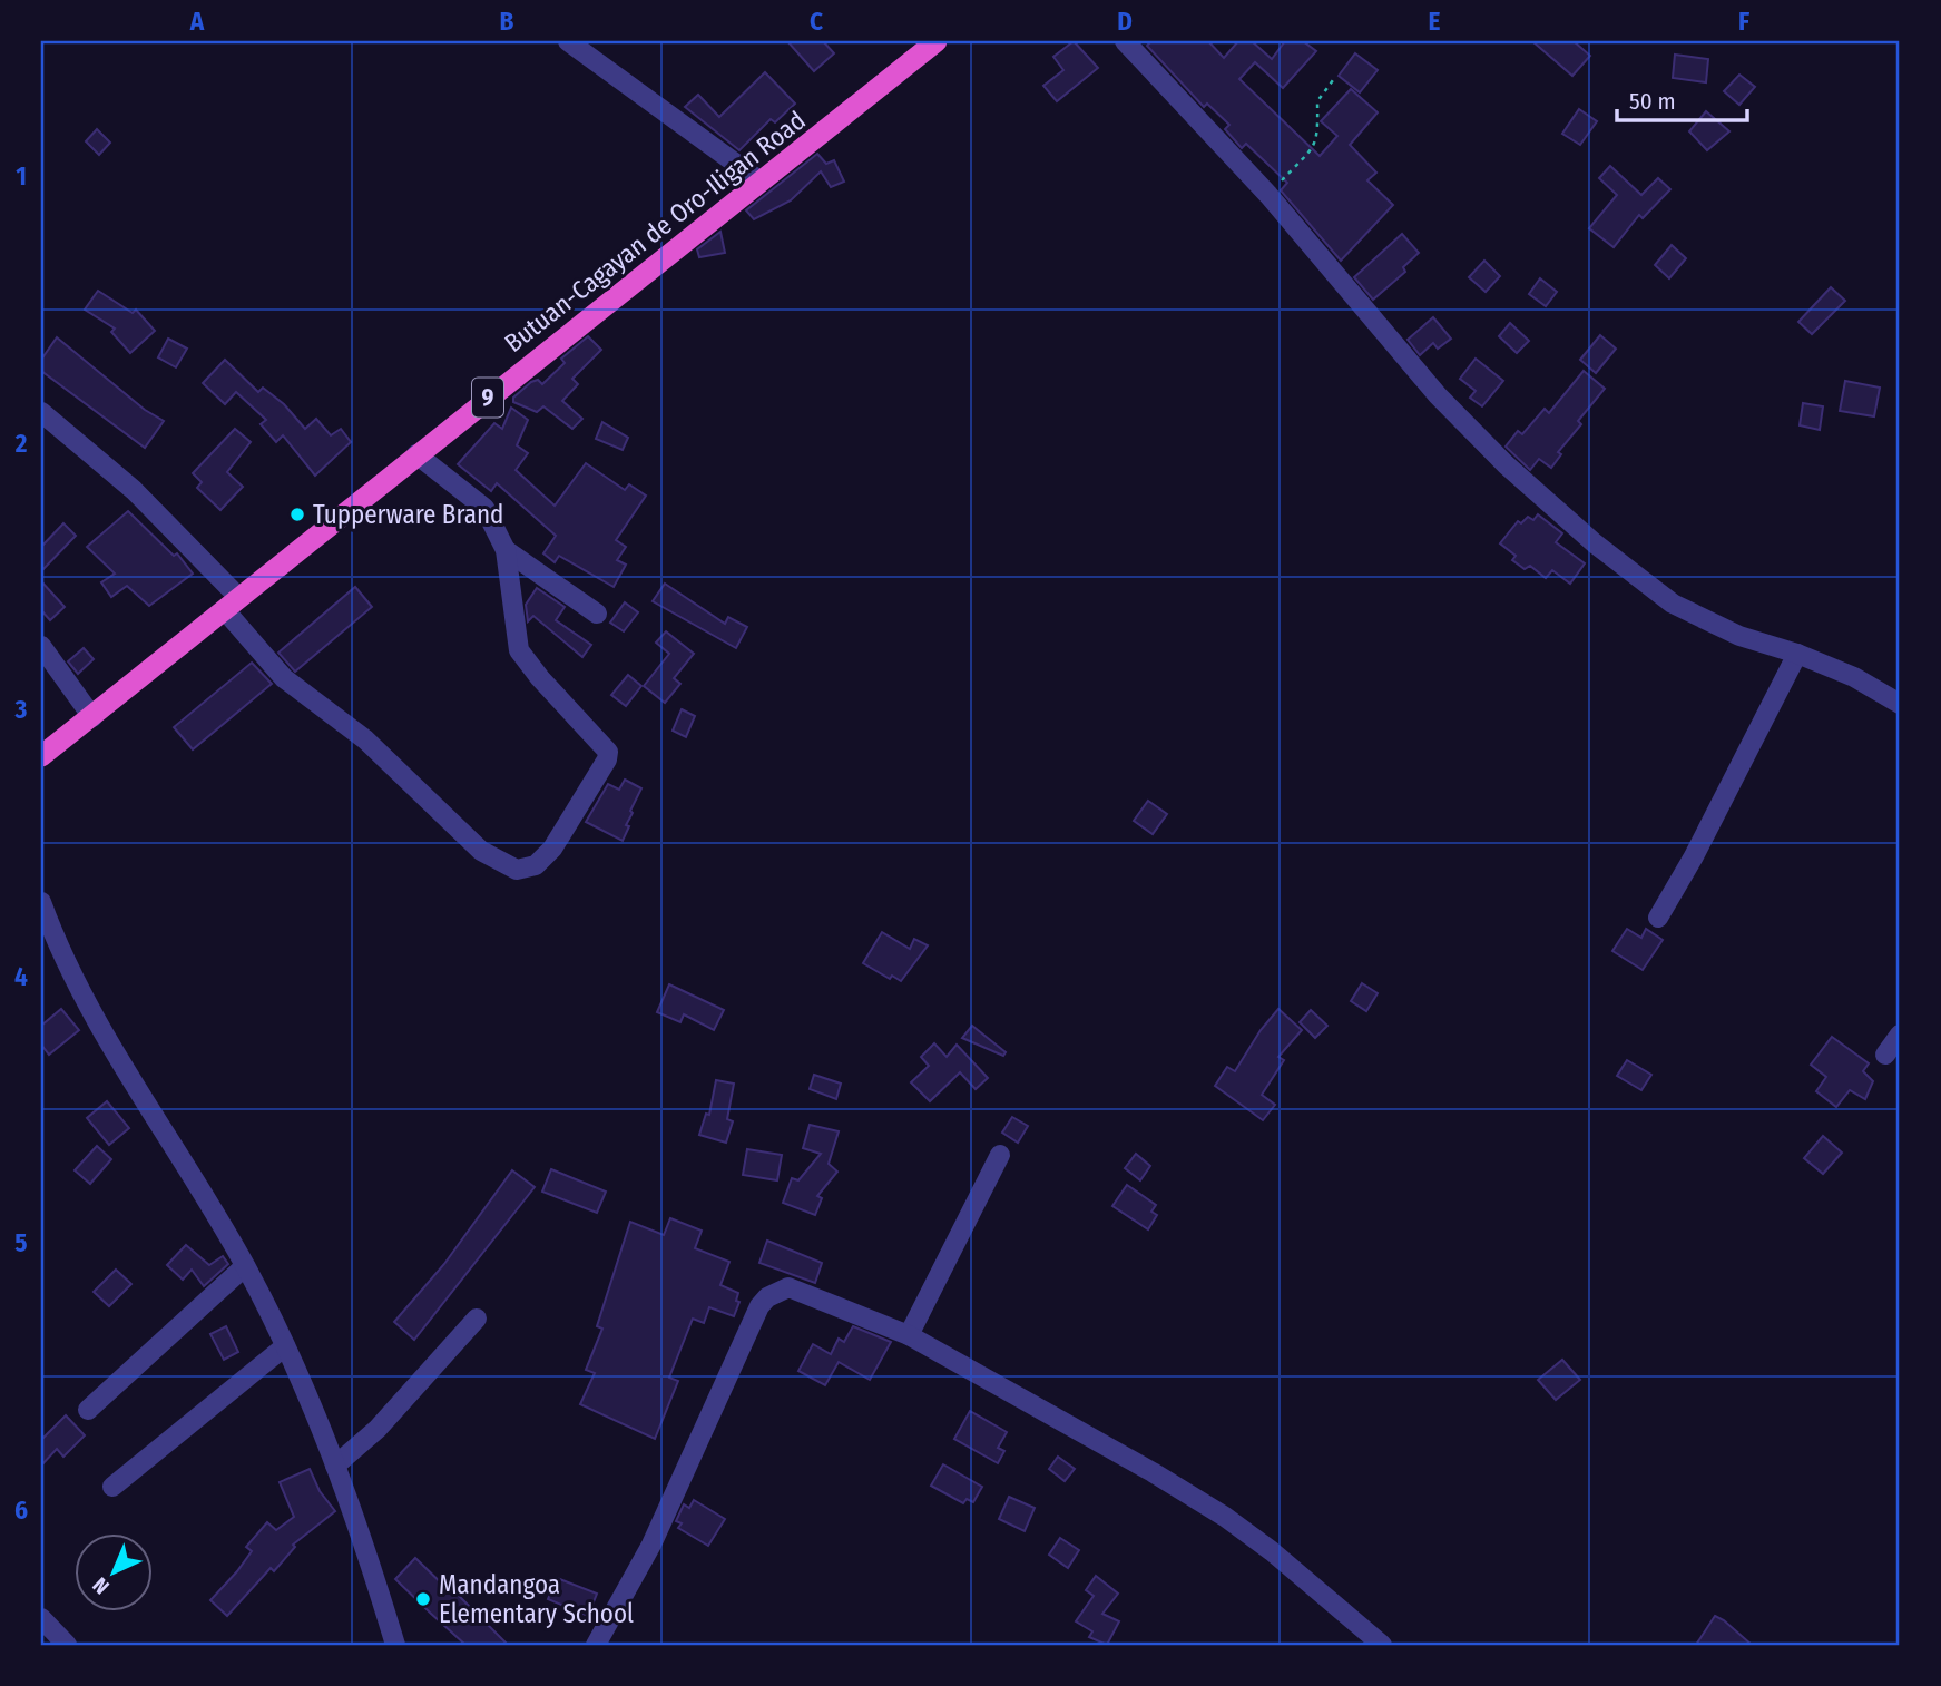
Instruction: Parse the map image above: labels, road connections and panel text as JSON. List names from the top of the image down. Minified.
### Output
{"streets":{"highway":["Butuan-Cagayan de Oro-Iligan Road","9"]},"places":["Tupperware Brand","Mandangoa Elementary School"],"scale_bar":"50 m","north":"bottom left","grid":{"columns":["A","B","C","D","E","F"],"rows":["1","2","3","4","5","6"]}}
